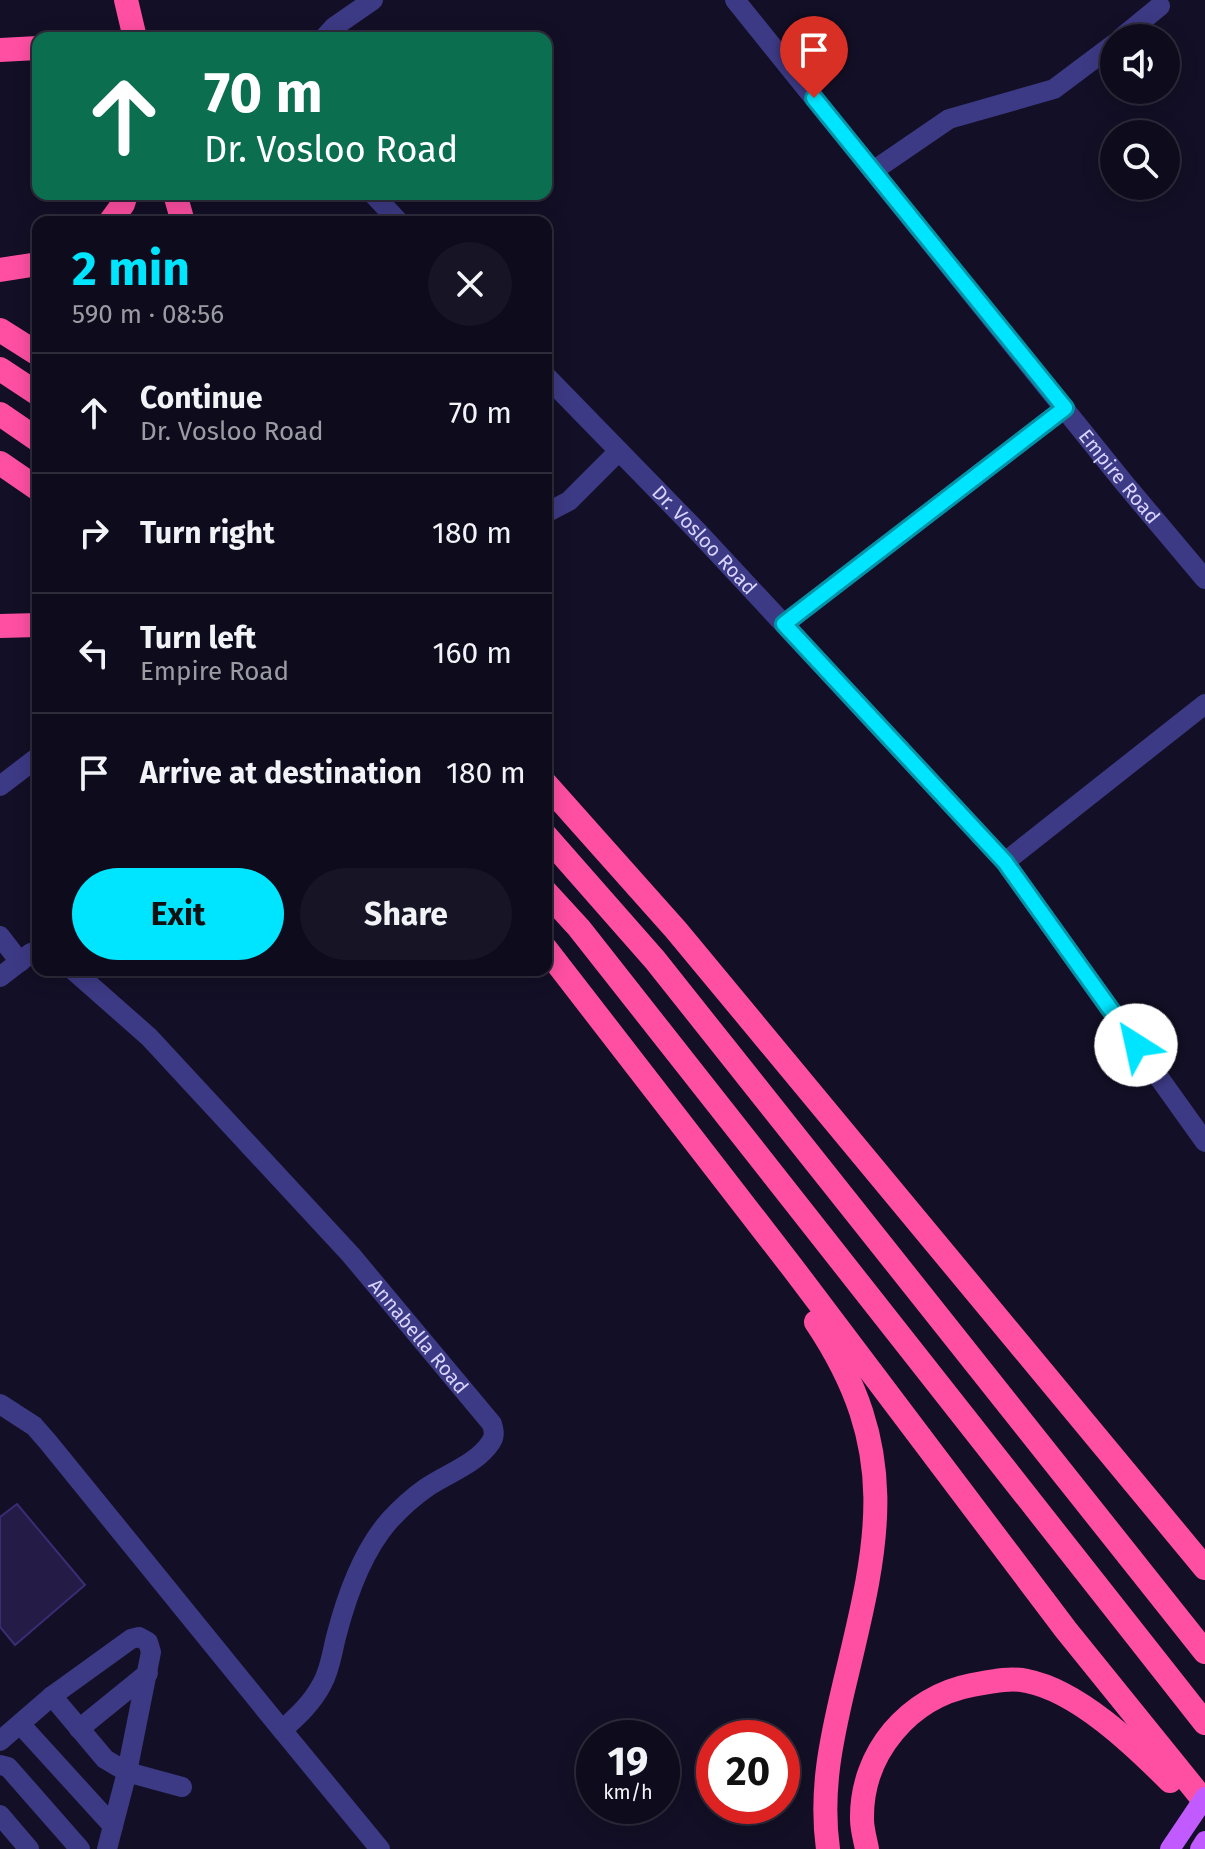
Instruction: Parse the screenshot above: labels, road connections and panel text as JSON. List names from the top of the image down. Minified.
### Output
{"streets":{"street":["Empire Road","Dr. Vosloo Road","Annabella Road"]},"page":{"turn":["70 m","Dr. Vosloo Road"],"heading":["2 min","590 m · 08:56"],"list":[{"name":"Continue","note":"Dr. Vosloo Road","value":"70 m"},{"name":"Turn right","value":"180 m"},{"name":"Turn left","note":"Empire Road","value":"160 m"},{"name":"Arrive at destination","value":"180 m"}],"buttons":["Exit","Share"],"speed":"19 km/h","limit":"20"}}
